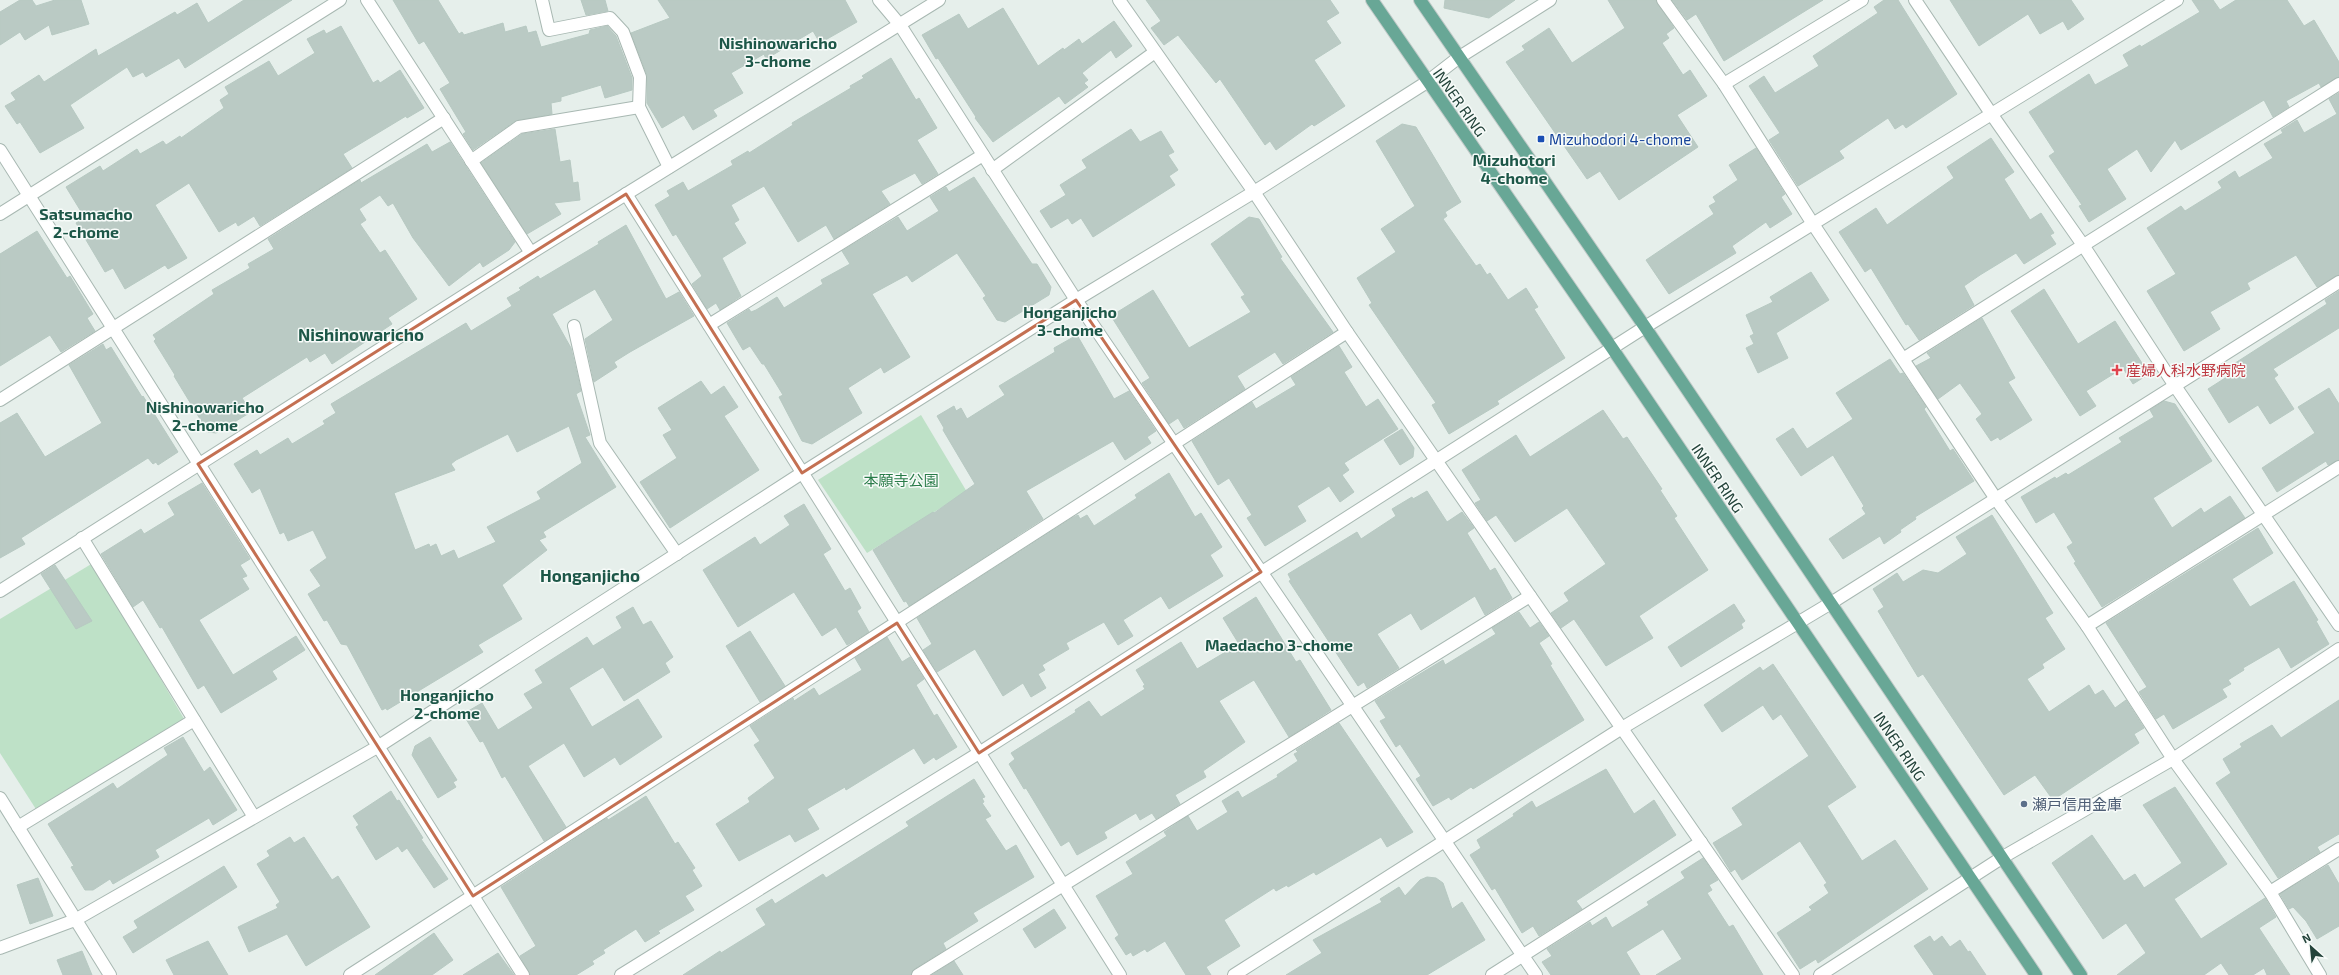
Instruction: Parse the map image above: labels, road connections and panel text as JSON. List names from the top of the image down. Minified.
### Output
{"streets":{"main road":["INNER RING"]},"districts":["Nishinowaricho 3-chome","Mizuhotori 4-chome","Satsumacho 2-chome","Honganjicho 3-chome","Nishinowaricho","Nishinowaricho 2-chome","Honganjicho","Maedacho 3-chome","Honganjicho 2-chome"],"parks":["本願寺公園"],"places":{"transit":["Mizuhodori 4-chome"],"health":["産婦人科水野病院"],"other":["瀬戸信用金庫"]},"north":"top left"}
